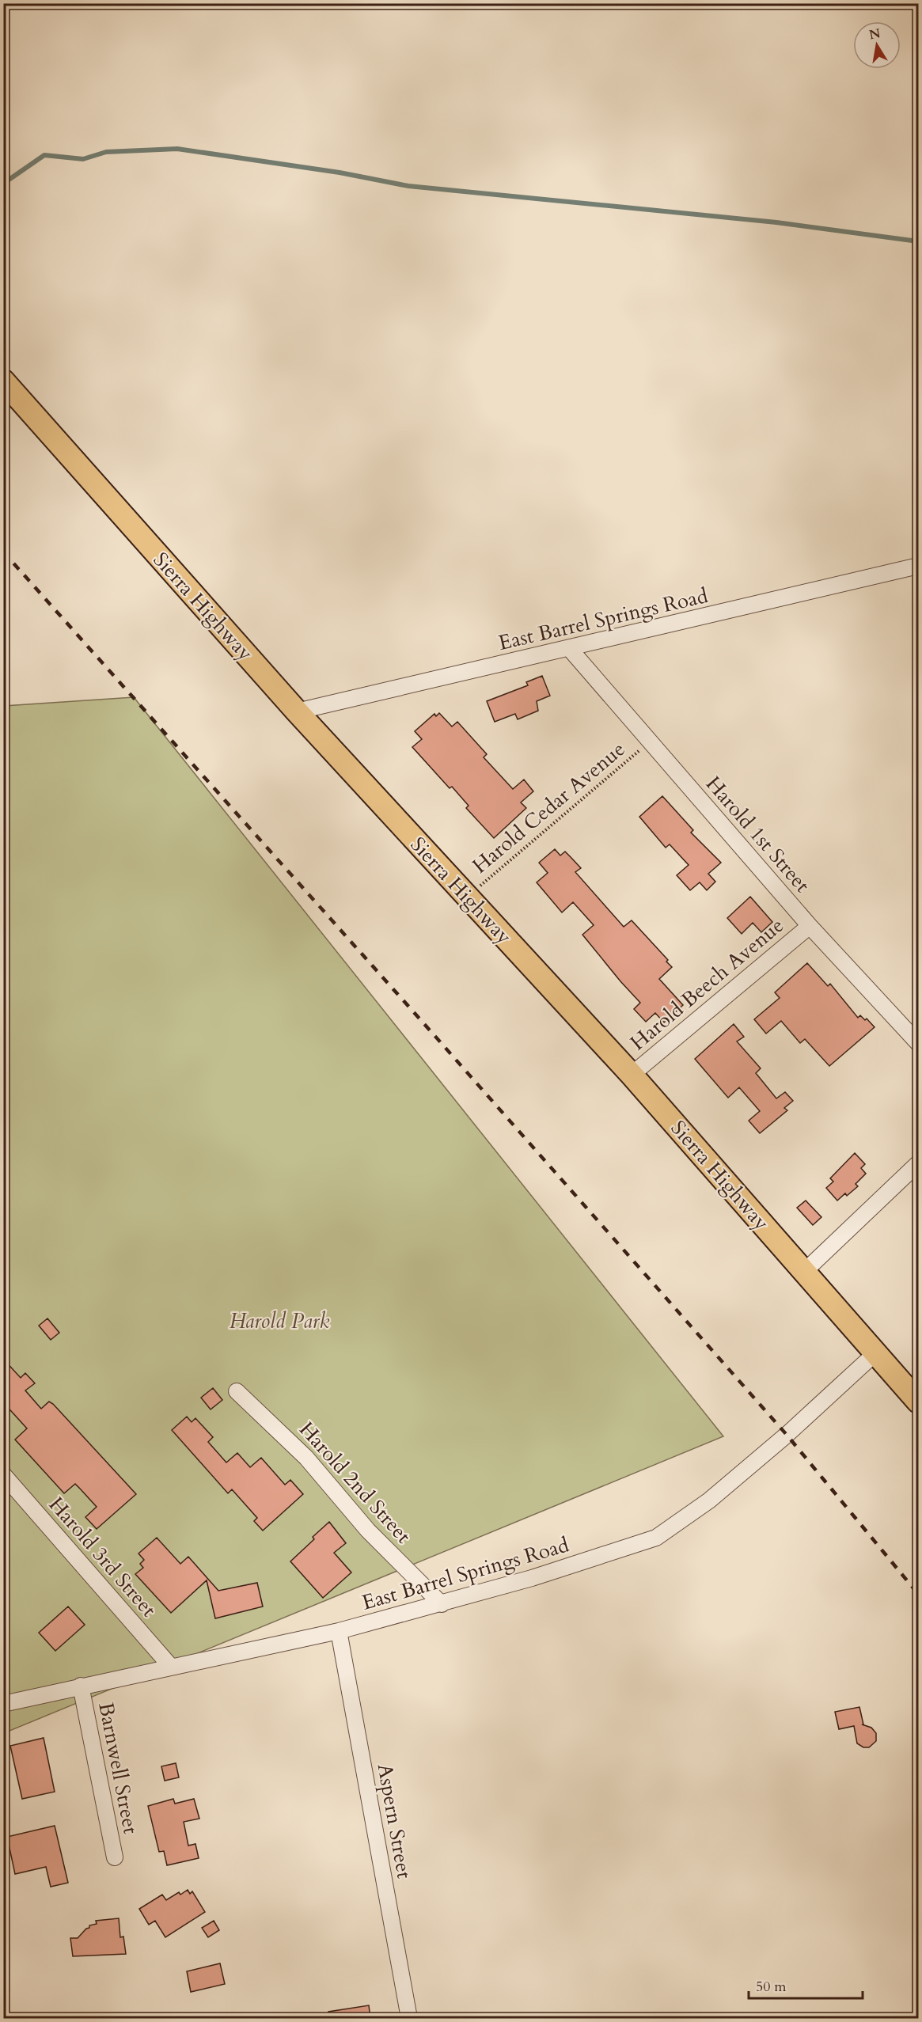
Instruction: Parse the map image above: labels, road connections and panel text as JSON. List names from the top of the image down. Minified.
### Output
{"streets":{"highway":["Sierra Highway"],"street":["East Barrel Springs Road","Harold 1st Street","Harold Beech Avenue","Harold 2nd Street","Harold 3rd Street","Barnwell Street","Aspern Street"],"path":["Harold Cedar Avenue"]},"crossings":[["Sierra Highway","East Barrel Springs Road"],["Sierra Highway","Harold Cedar Avenue"],["Sierra Highway","Harold Beech Avenue"],["East Barrel Springs Road","Harold 1st Street"],["East Barrel Springs Road","Harold 2nd Street"],["East Barrel Springs Road","Harold 3rd Street"],["East Barrel Springs Road","Barnwell Street"],["East Barrel Springs Road","Aspern Street"],["Harold Cedar Avenue","Harold 1st Street"],["Harold 1st Street","Harold Beech Avenue"]],"parks":["Harold Park"],"scale_bar":"50 m","north":"top"}
